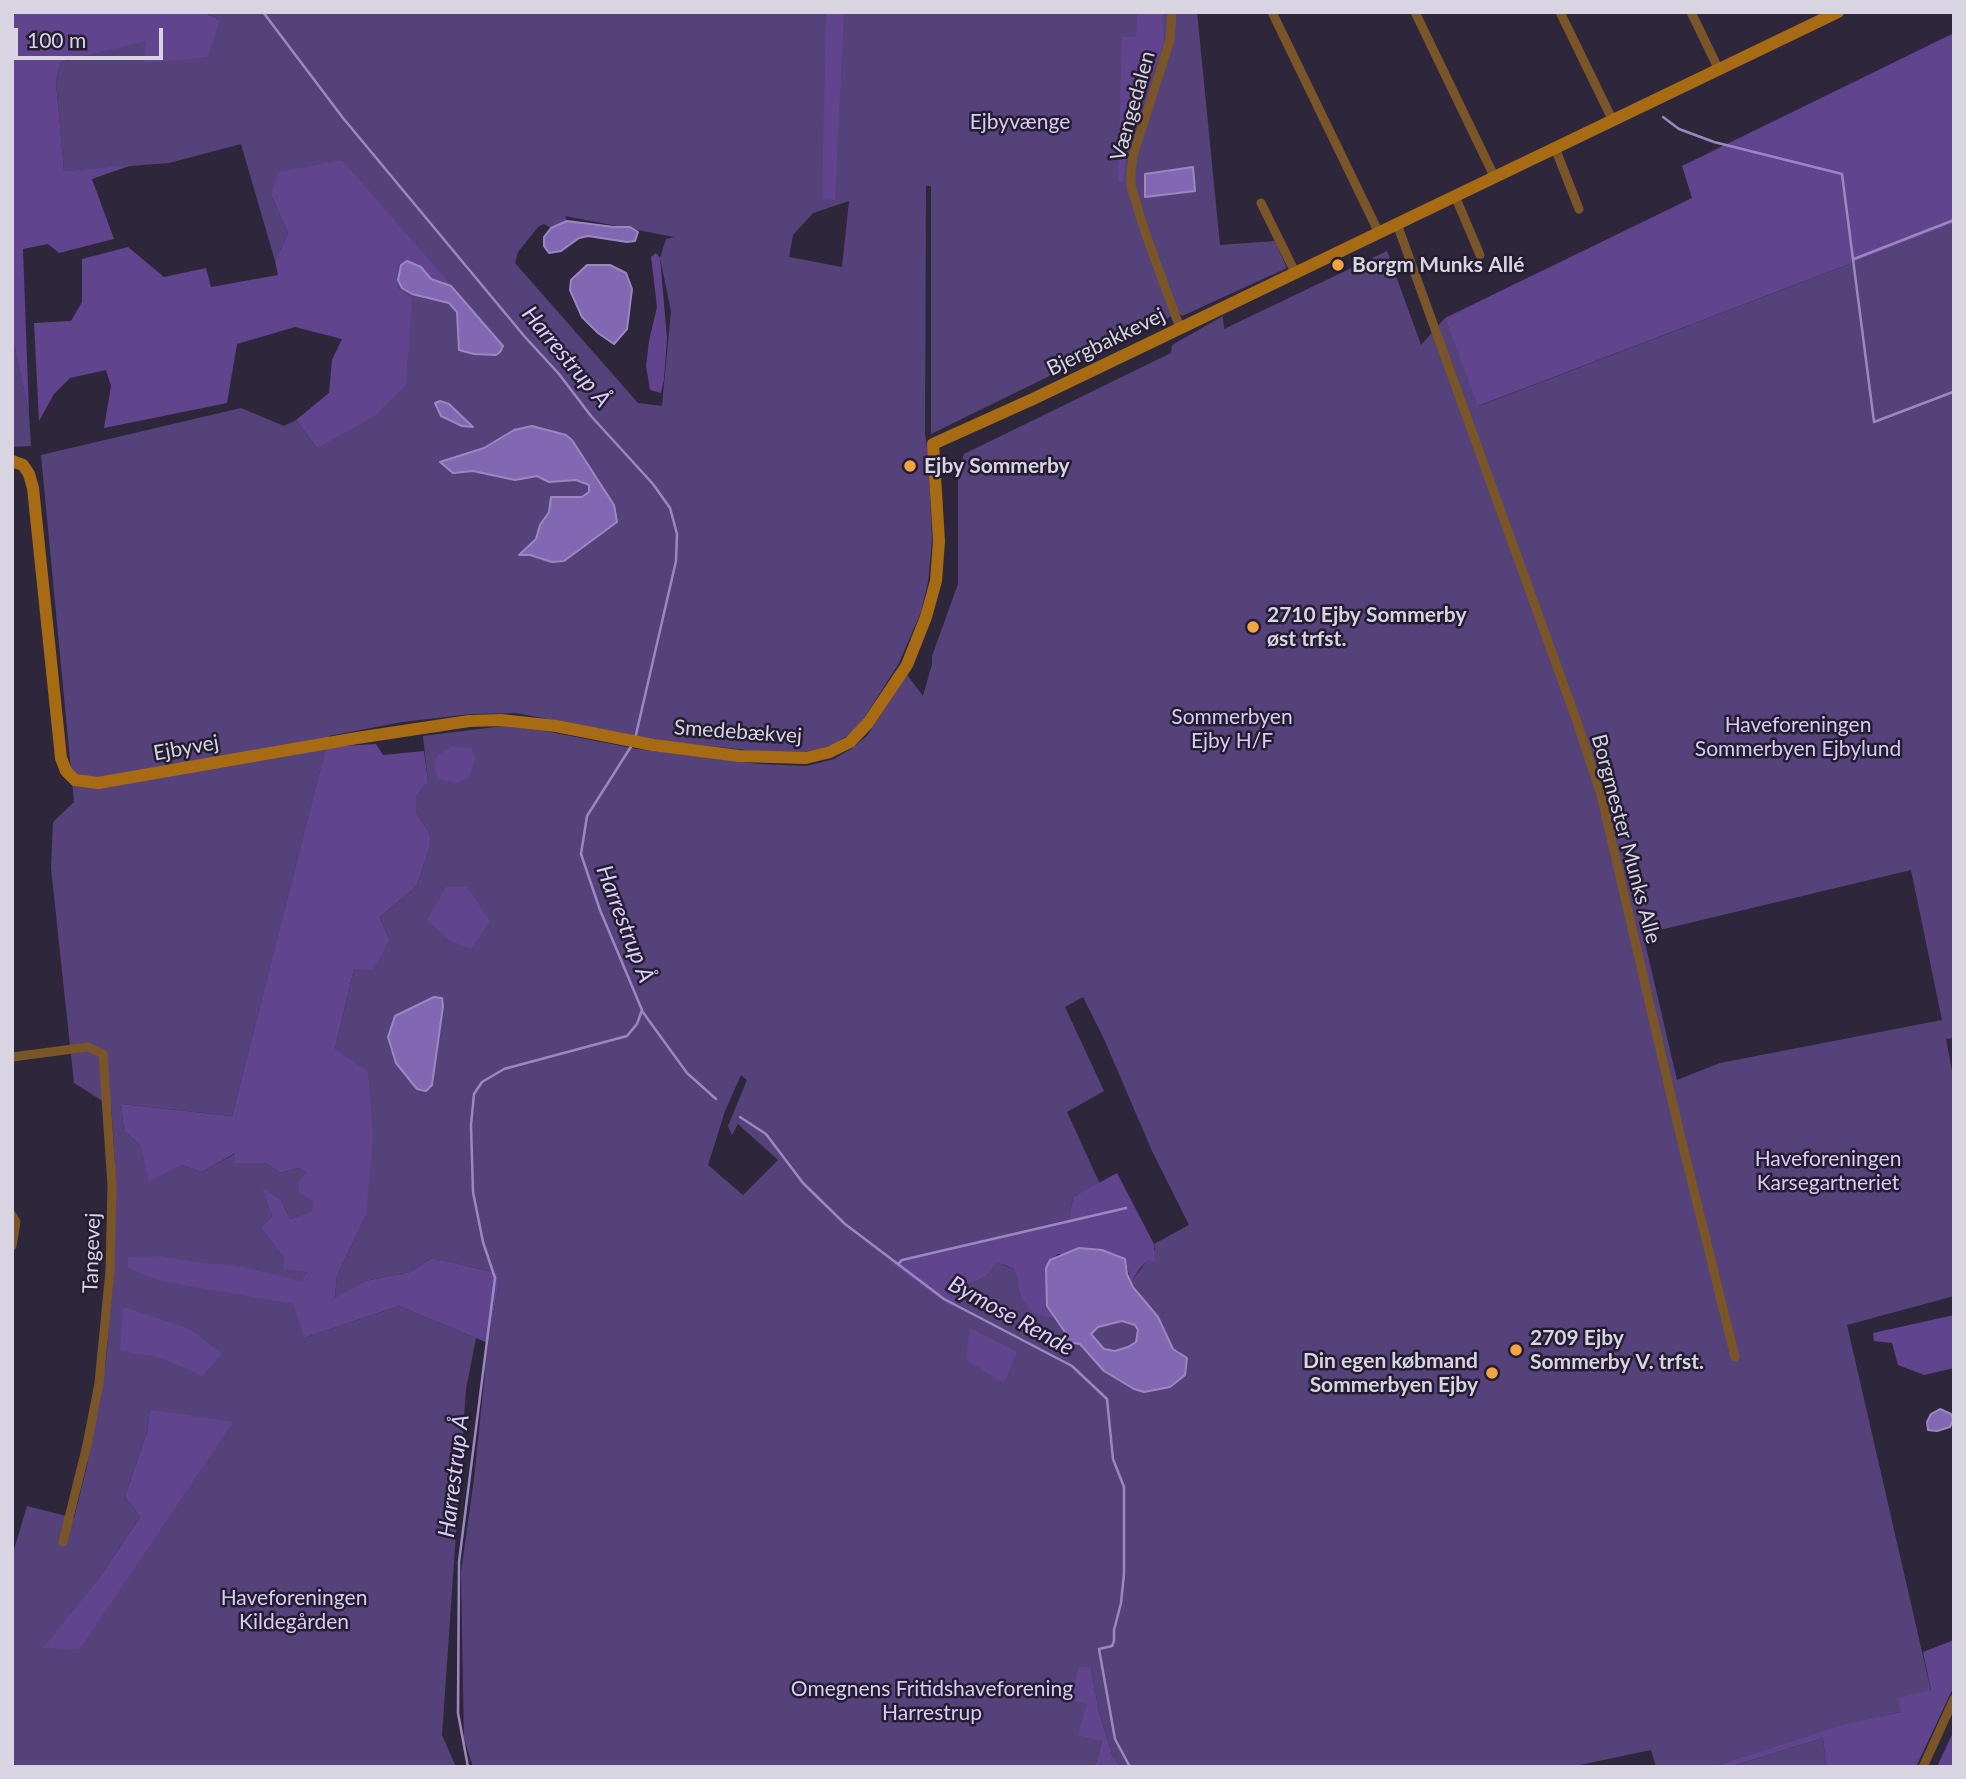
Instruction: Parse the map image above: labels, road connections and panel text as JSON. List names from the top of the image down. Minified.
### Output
{"streets":{"street":["Vængedalen","Bjergbakkevej","Smedebækvej","Ejbyvej","Borgmester Munks Alle","Tangevej"]},"crossings":[["Vængedalen","Bjergbakkevej"],["Bjergbakkevej","Smedebækvej"],["Bjergbakkevej","Borgmester Munks Alle"],["Smedebækvej","Ejbyvej"]],"water":["Harrestrup Å","Bymose Rende"],"parks":["Ejbyvænge","Sommerbyen Ejby H/F","Haveforeningen Sommerbyen Ejbylund","Haveforeningen Karsegartneriet","Haveforeningen Kildegården","Omegnens Fritidshaveforening Harrestrup"],"places":["Borgm Munks Allé","Ejby Sommerby","2710 Ejby Sommerby øst trfst.","2709 Ejby Sommerby V. trfst.","Din egen købmand Sommerbyen Ejby"],"scale_bar":"100 m"}
